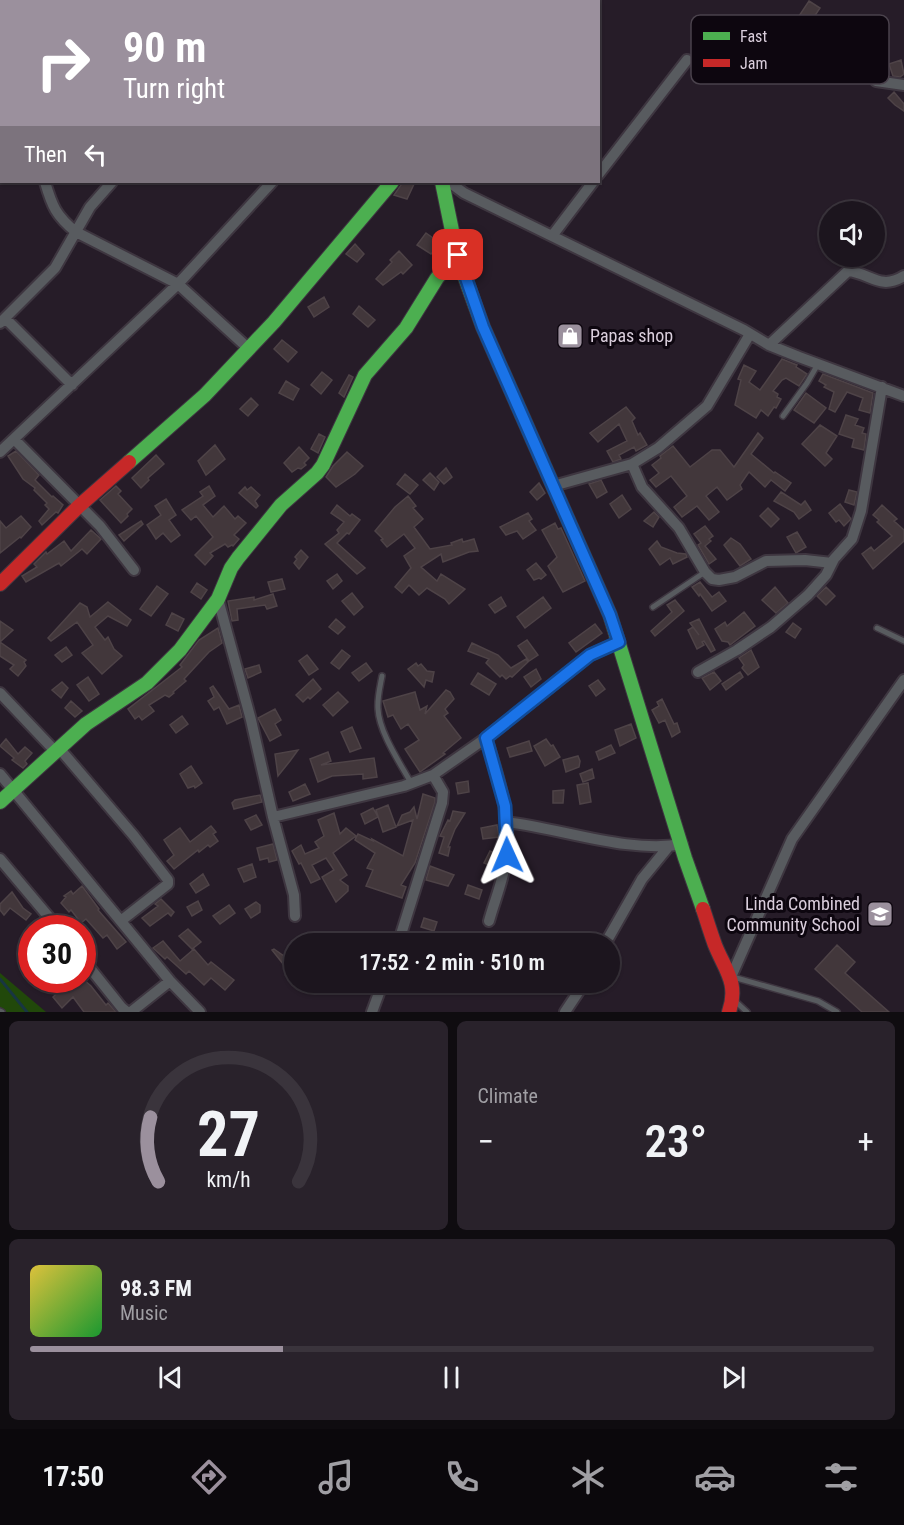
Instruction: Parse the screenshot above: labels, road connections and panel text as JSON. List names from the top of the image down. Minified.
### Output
{"places":{"shop":["Papas shop"],"school or university":["Linda Combined Community School"]},"legend":["Fast","Jam"],"page":{"turn":["90 m","Turn right"],"then":"Then","limit":"30","trip":"17:52 · 2 min · 510 m","tile":"Climate","heat":["−","23°","+"],"song":["98.3 FM","Music"],"tabs":"17:50","gauge":["27","km/h"]}}
